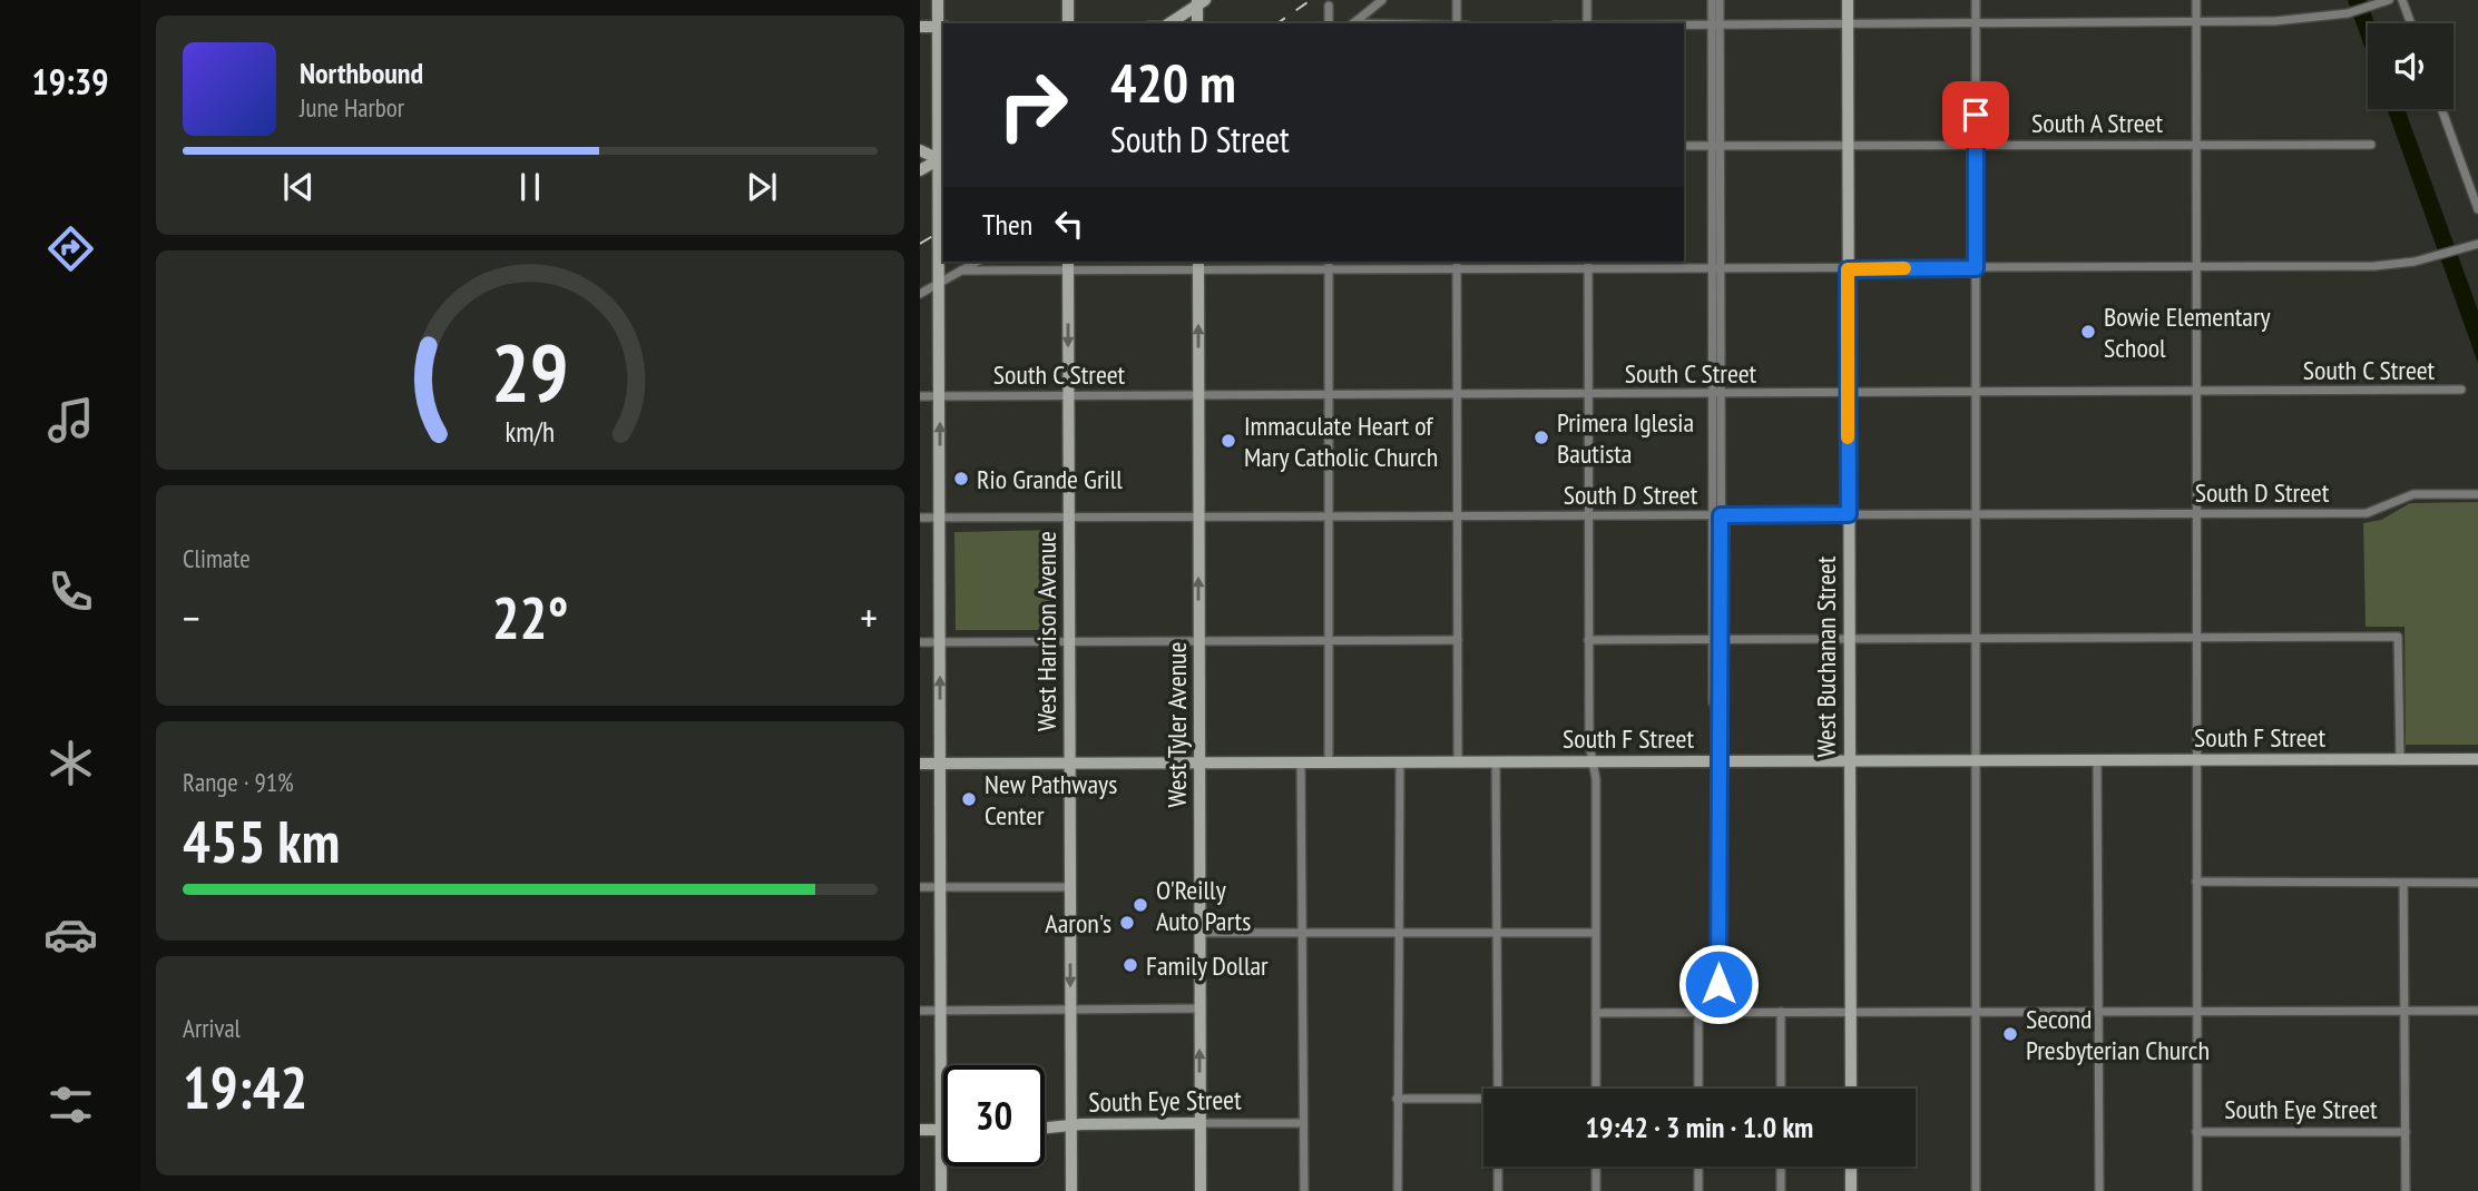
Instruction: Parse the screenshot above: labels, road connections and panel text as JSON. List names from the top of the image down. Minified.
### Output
{"streets":{"street":["South A Street","South C Street","South D Street","West Harrison Avenue","West Buchanan Street","West Tyler Avenue","South F Street","South Eye Street"]},"crossings":[["South A Street","West Buchanan Street"],["South C Street","West Harrison Avenue"],["South C Street","West Buchanan Street"],["South C Street","West Tyler Avenue"],["South D Street","West Harrison Avenue"],["South D Street","West Buchanan Street"],["South D Street","West Tyler Avenue"],["West Harrison Avenue","South F Street"],["West Harrison Avenue","South Eye Street"],["West Buchanan Street","South F Street"],["West Tyler Avenue","South F Street"],["West Tyler Avenue","South Eye Street"]],"one_way":["West Tyler Avenue"],"places":["Bowie Elementary School","Primera Iglesia Bautista","Immaculate Heart of Mary Catholic Church","Rio Grande Grill","New Pathways Center","O'Reilly Auto Parts","Aaron's","Family Dollar","Second Presbyterian Church"],"page":{"tabs":"19:39","turn":["420 m","South D Street"],"song":["Northbound","June Harbor"],"then":"Then","tile":["Climate",["Range · 91%","455 km"],["Arrival","19:42"]],"heat":["−","22°","+"],"limit":"30","trip":"19:42 · 3 min · 1.0 km","gauge":["29","km/h"]}}
